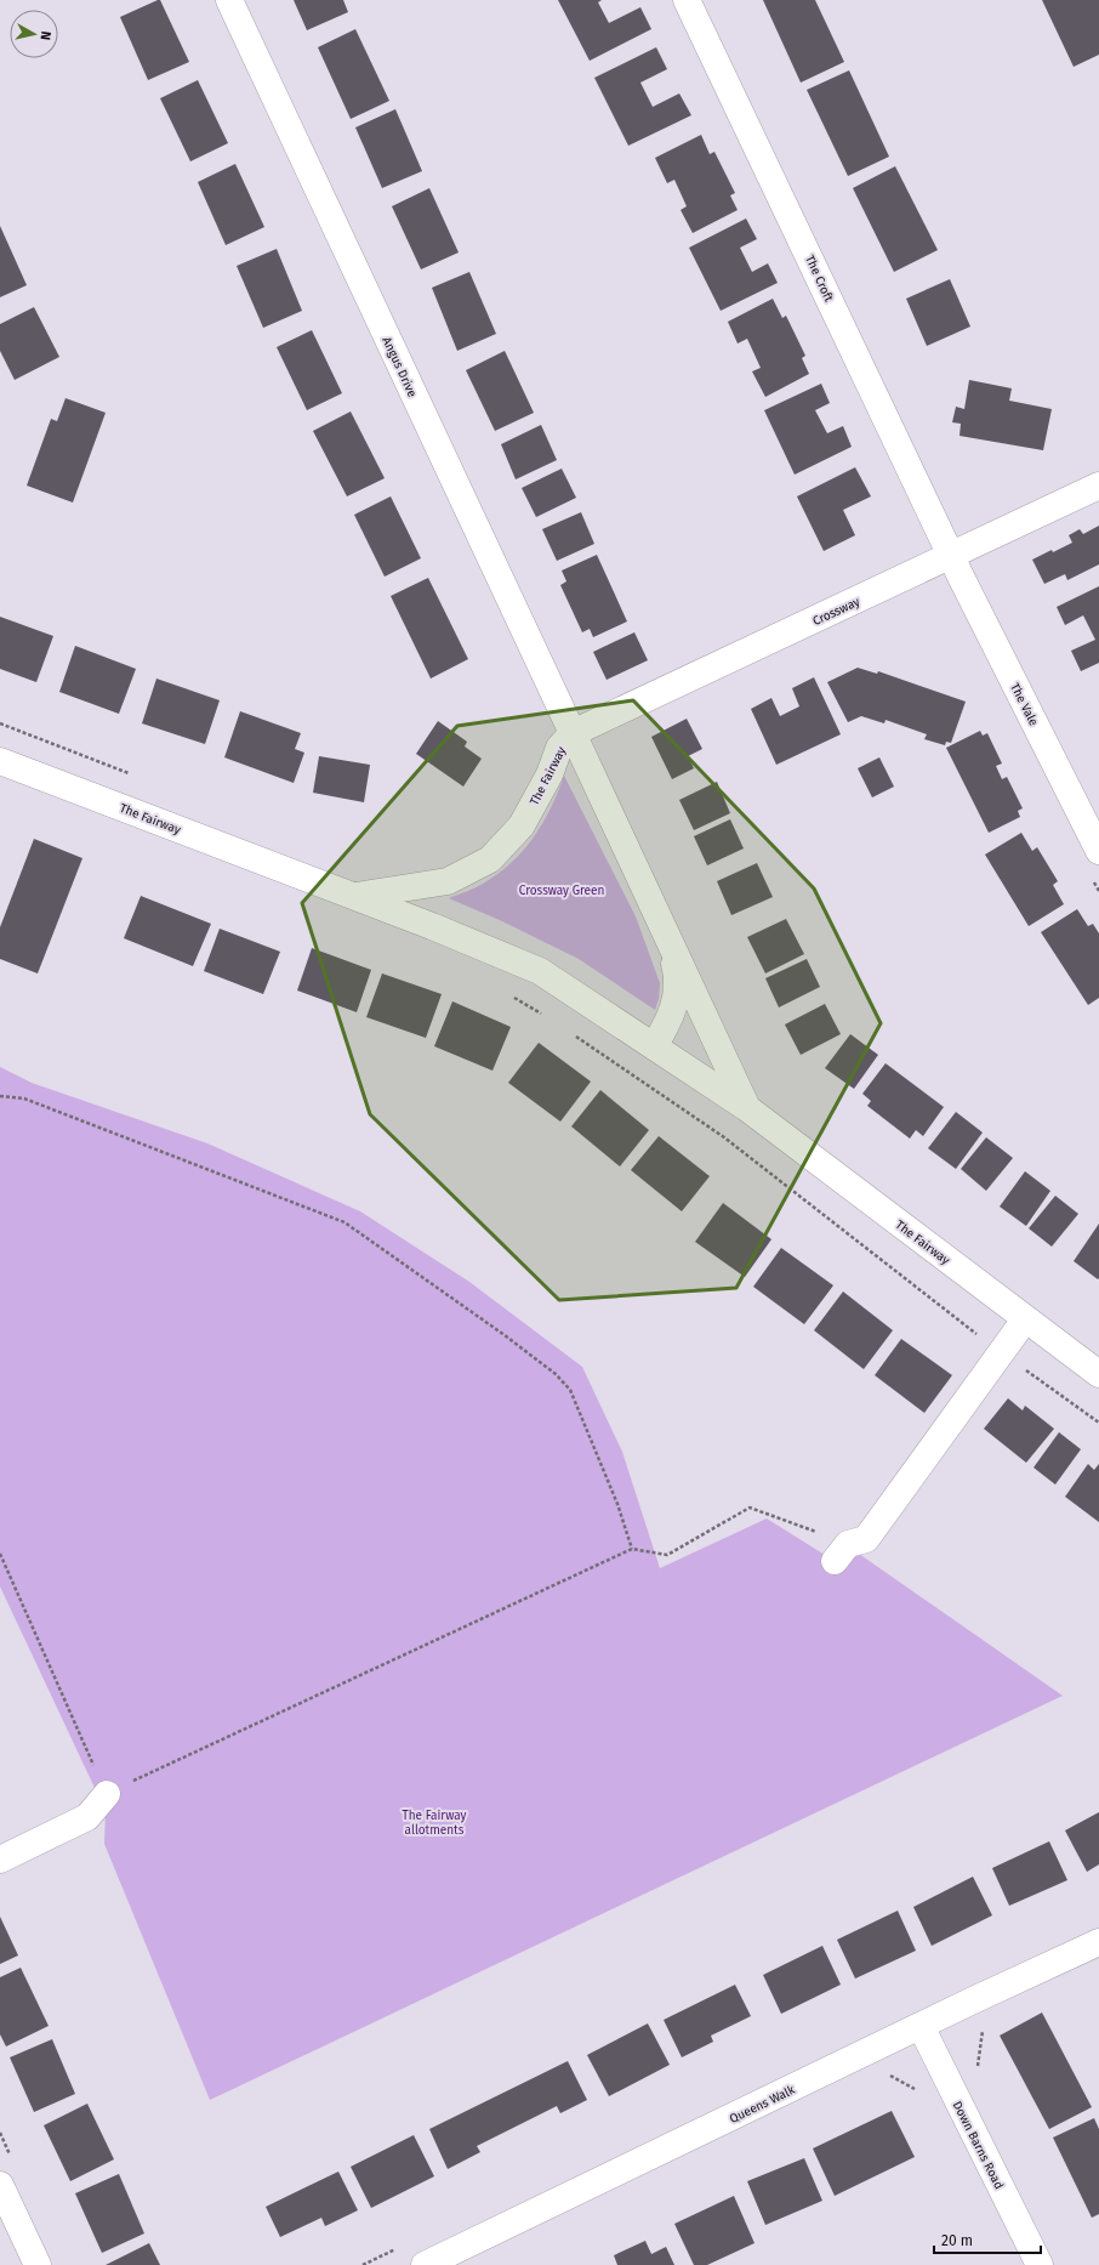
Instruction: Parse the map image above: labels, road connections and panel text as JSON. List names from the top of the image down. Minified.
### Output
{"streets":{"street":["The Croft","Angus Drive","Crossway","The Vale","The Fairway","Queens Walk","Down Barns Road"]},"crossings":[["The Croft","Crossway"],["The Croft","The Vale"],["Angus Drive","Crossway"],["Angus Drive","The Fairway"],["Crossway","The Vale"],["Crossway","The Fairway"],["Queens Walk","Down Barns Road"]],"parks":["Crossway Green","The Fairway allotments"],"scale_bar":"20 m","north":"right"}
